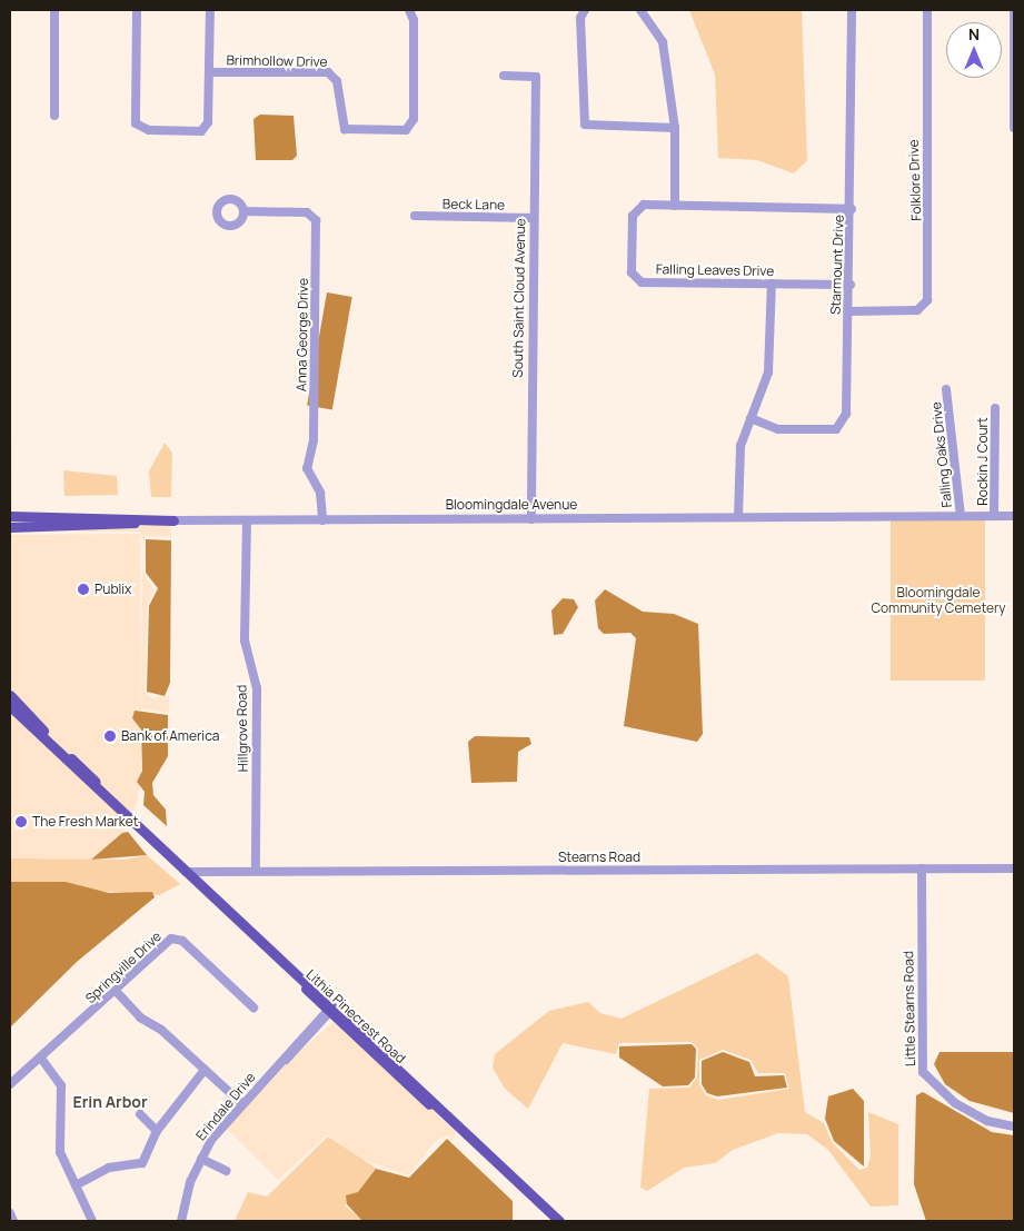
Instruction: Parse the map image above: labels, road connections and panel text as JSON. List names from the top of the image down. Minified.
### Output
{"streets":{"main road":["Bloomingdale Avenue","Lithia Pinecrest Road"],"street":["Brimhollow Drive","Folklore Drive","Beck Lane","Starmount Drive","Falling Leaves Drive","South Saint Cloud Avenue","Anna George Drive","Falling Oaks Drive","Rockin J Court","Hillgrove Road","Stearns Road","Springville Drive","Little Stearns Road","Erindale Drive"]},"crossings":[["Folklore Drive","Starmount Drive"],["Beck Lane","South Saint Cloud Avenue"],["Starmount Drive","Falling Leaves Drive"],["South Saint Cloud Avenue","Bloomingdale Avenue"],["Anna George Drive","Bloomingdale Avenue"],["Falling Oaks Drive","Bloomingdale Avenue"],["Rockin J Court","Bloomingdale Avenue"],["Bloomingdale Avenue","Hillgrove Road"],["Hillgrove Road","Stearns Road"],["Stearns Road","Little Stearns Road"],["Stearns Road","Lithia Pinecrest Road"],["Lithia Pinecrest Road","Erindale Drive"]],"districts":["Erin Arbor"],"parks":["Bloomingdale Community Cemetery"],"places":["Publix","Bank of America","The Fresh Market"],"north":"top"}
